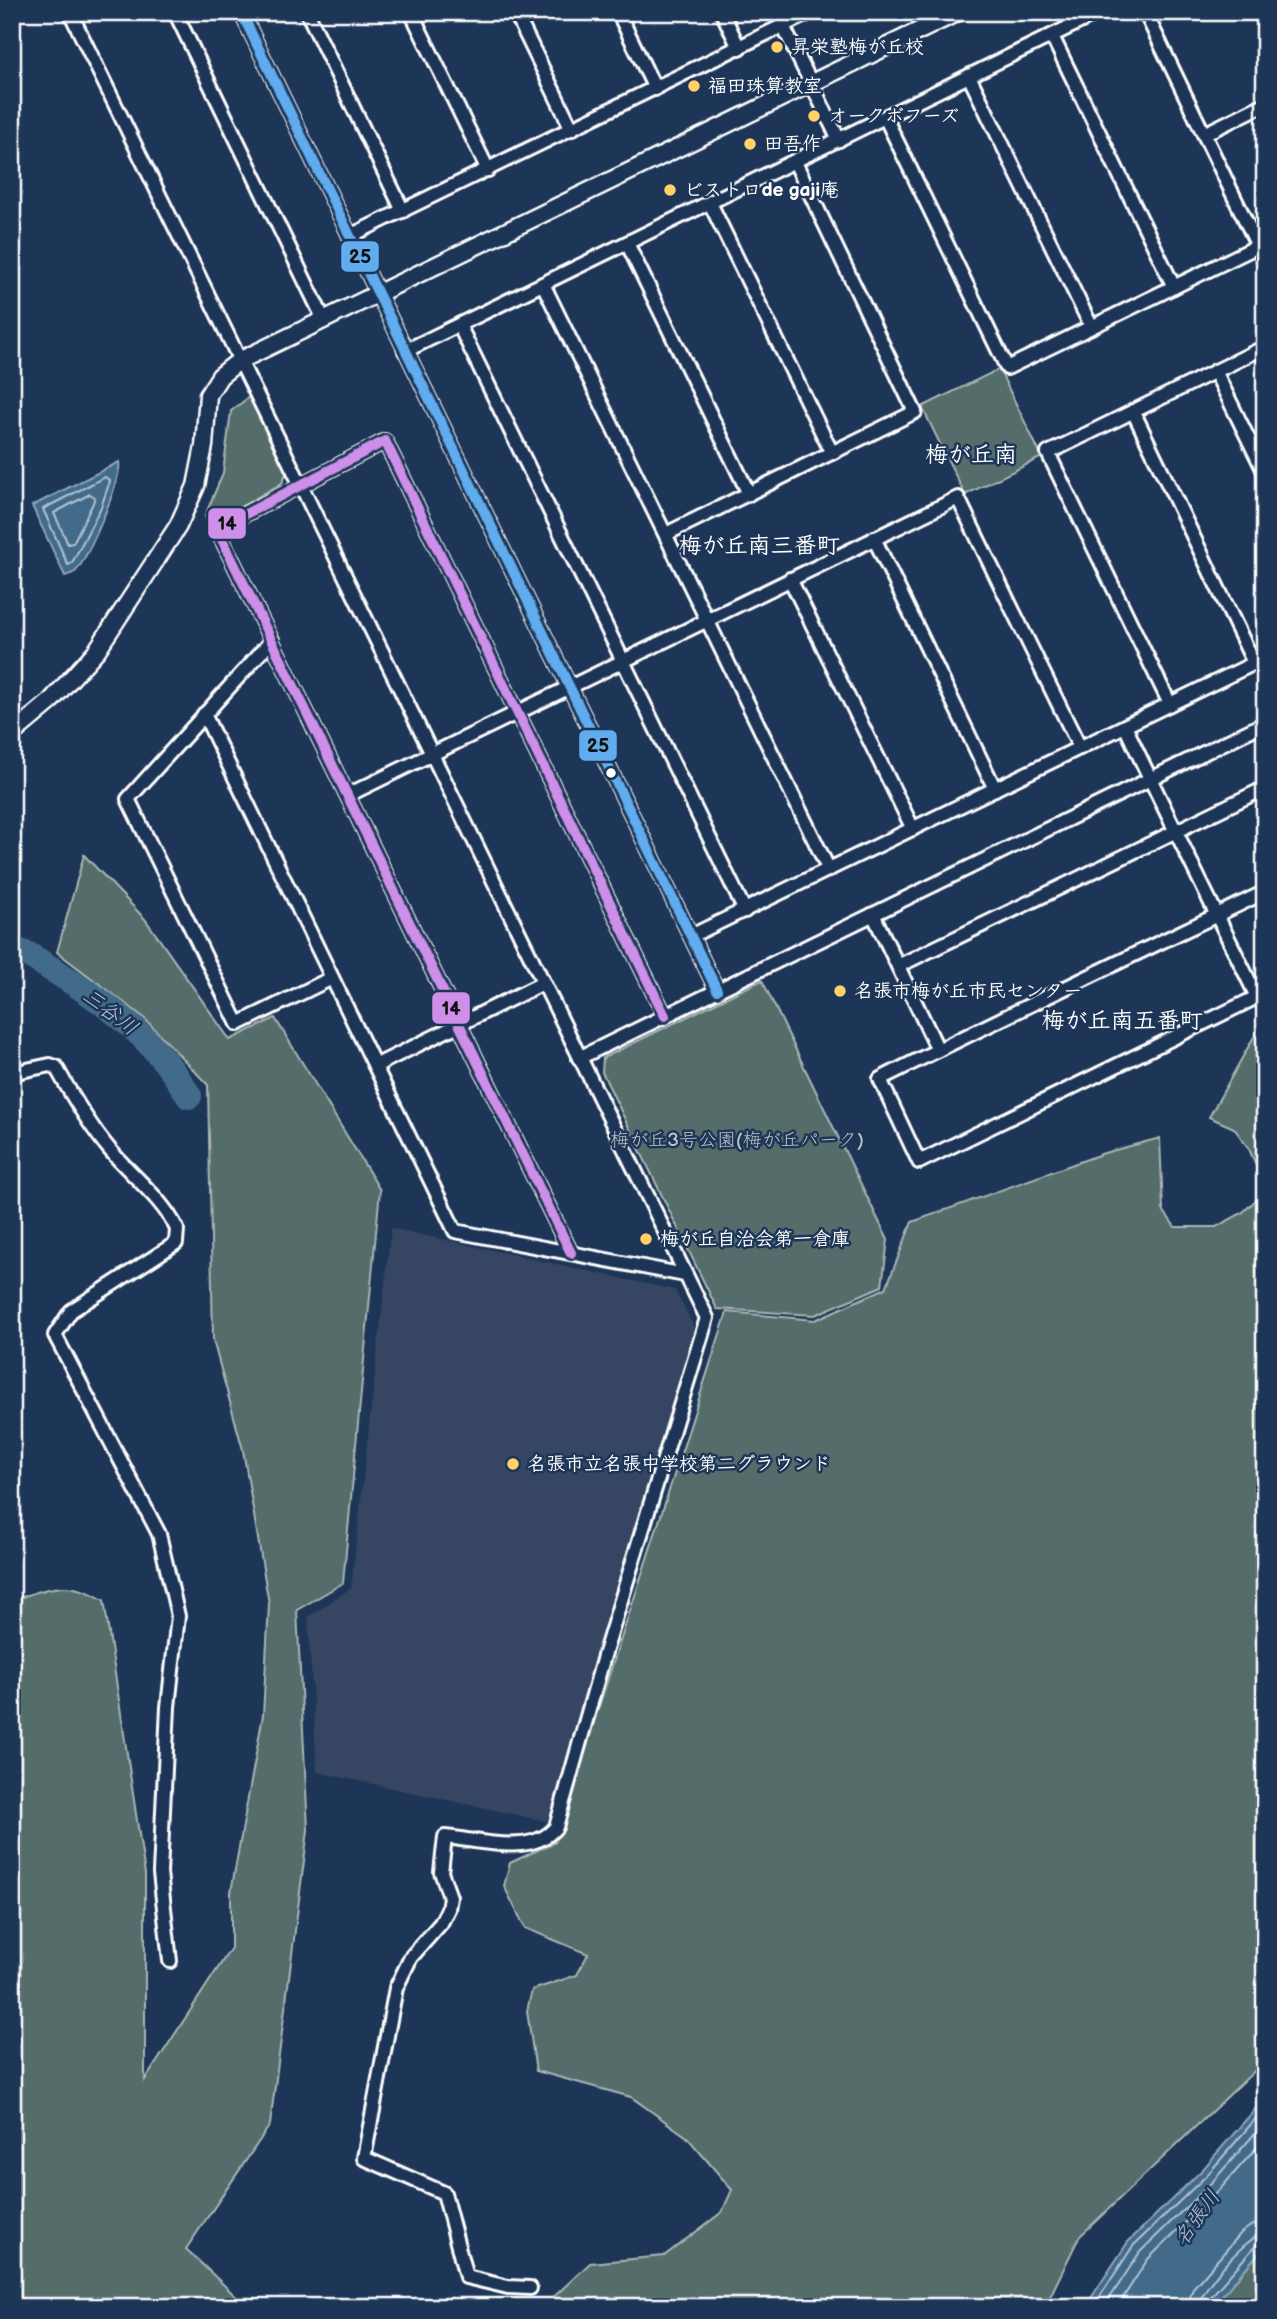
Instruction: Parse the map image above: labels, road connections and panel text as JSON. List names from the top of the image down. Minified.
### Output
{"districts":["梅が丘南","梅が丘南三番町","梅が丘南五番町"],"water":["三谷川","名張川"],"parks":["梅が丘3号公園(梅が丘パーク)"],"places":["昇栄塾梅が丘校","福田珠算教室","オークボフーズ","田吾作","ビストロde gaji庵","名張市梅が丘市民センター","梅が丘自治会第一倉庫","名張市立名張中学校第二グラウンド"],"lines":["transit line 25","transit line 14"]}
